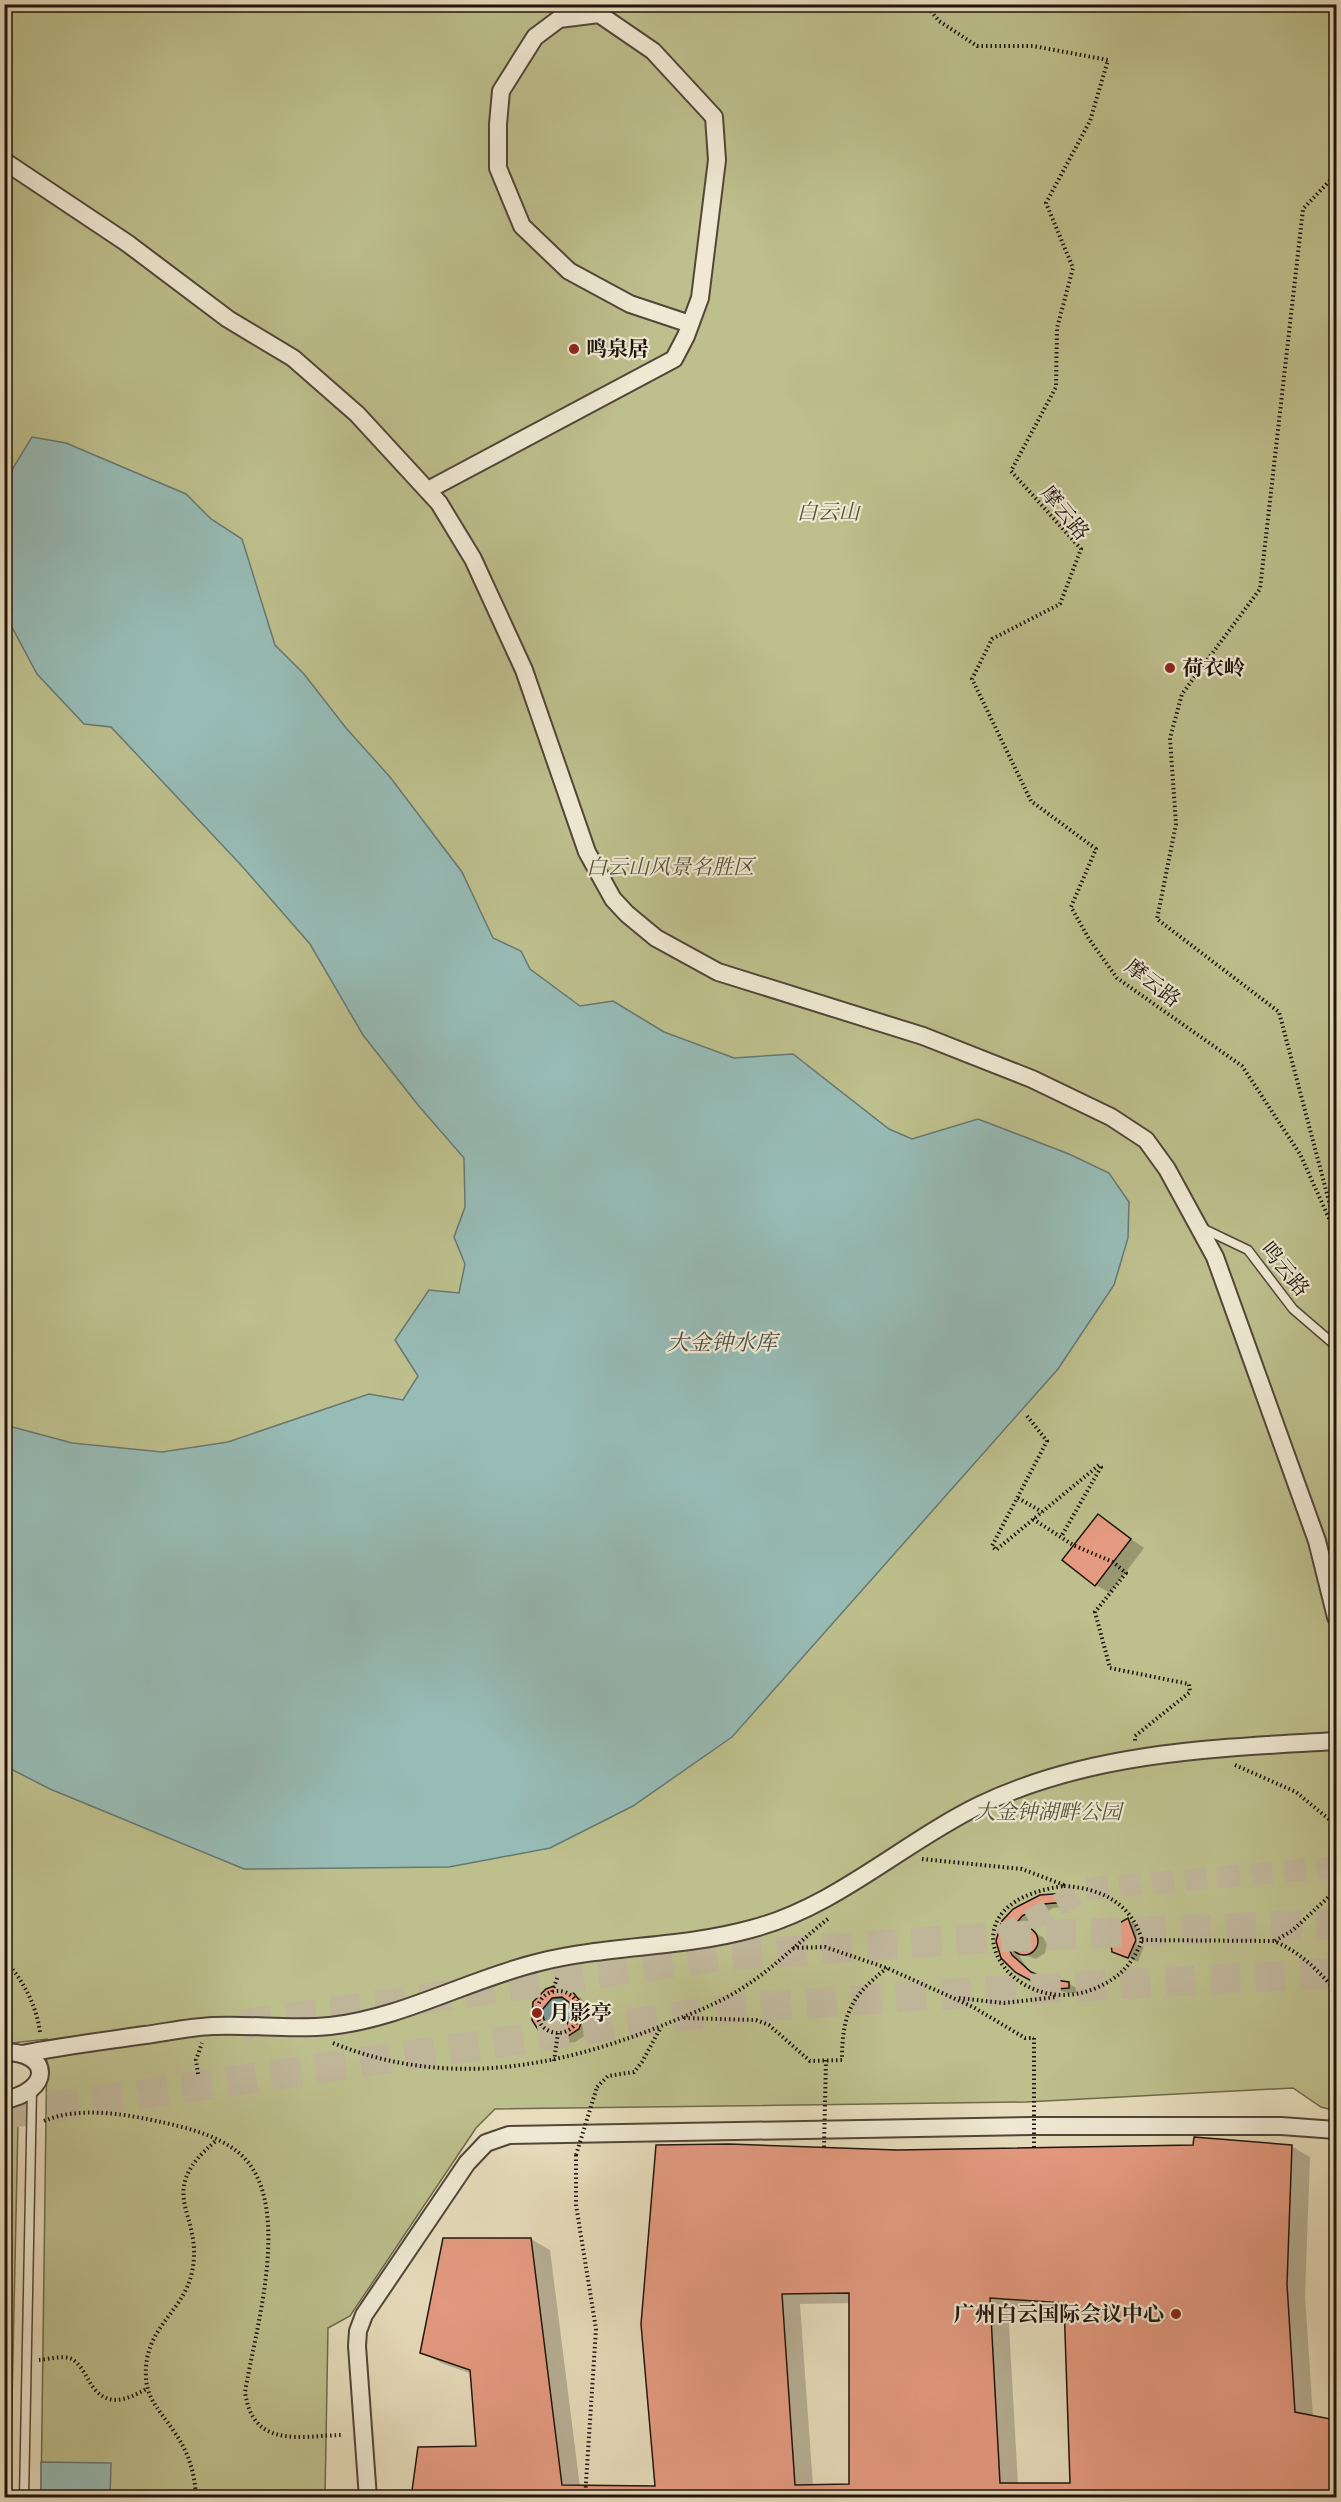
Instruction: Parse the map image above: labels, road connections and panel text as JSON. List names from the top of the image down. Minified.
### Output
{"streets":{"lane":["鸣云路"],"path":["摩云路"]},"water":["大金钟水库"],"parks":["白云山","白云山风景名胜区","大金钟湖畔公园"],"places":["鸣泉居","荷衣岭","月影亭","广州白云国际会议中心"]}
